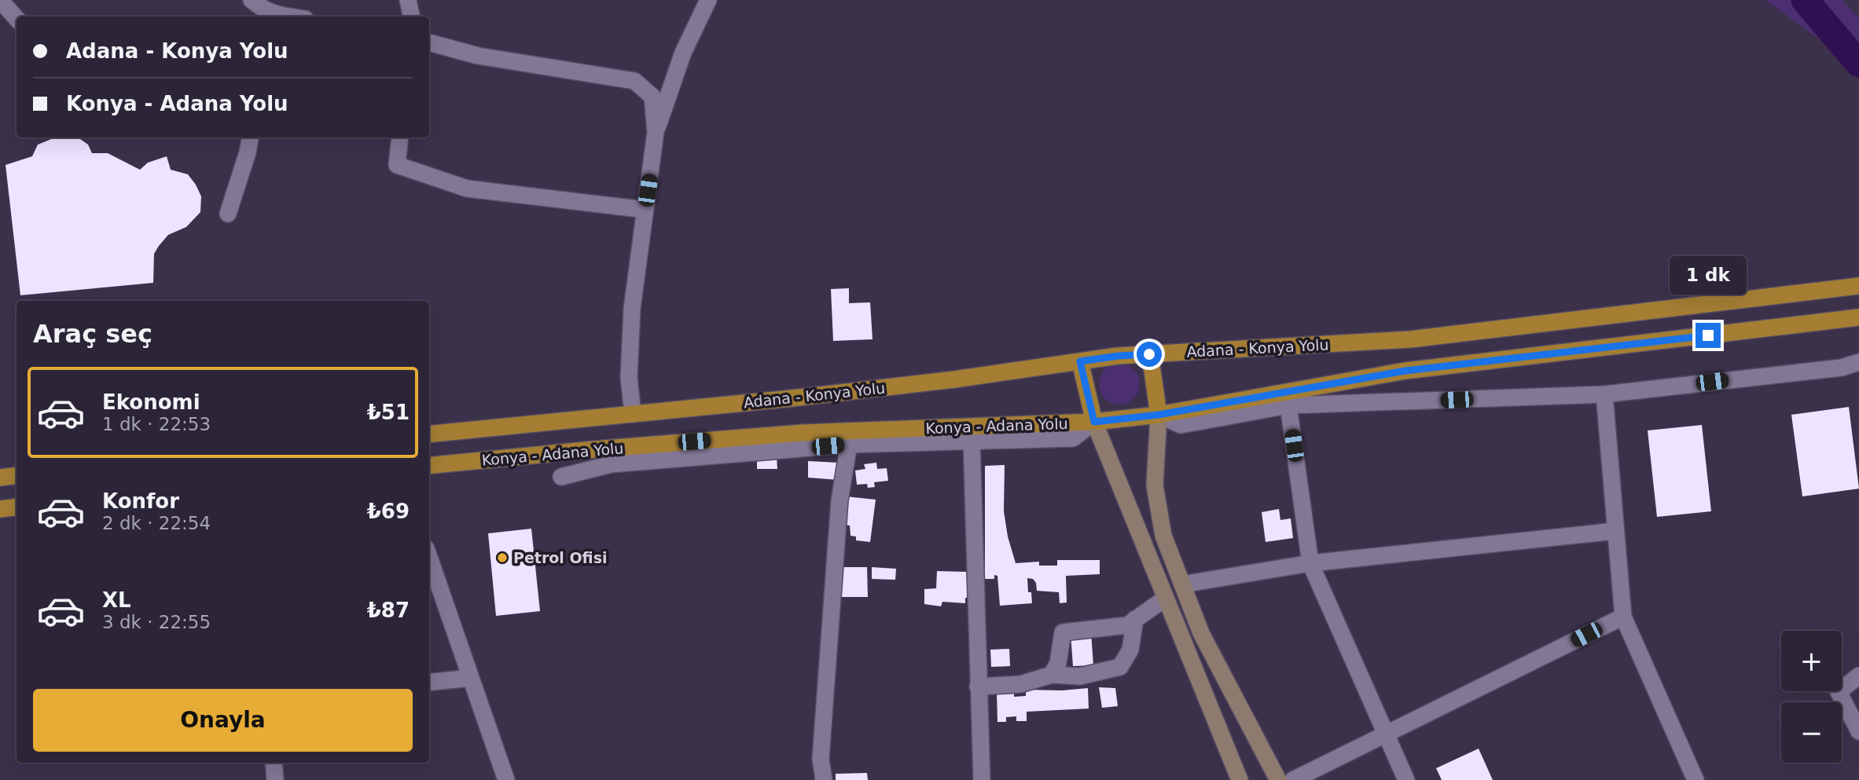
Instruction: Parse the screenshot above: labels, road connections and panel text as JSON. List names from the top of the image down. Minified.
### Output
{"streets":{"highway":["Adana - Konya Yolu","Konya - Adana Yolu"]},"places":["Petrol Ofisi"],"page":{"banner":["Adana - Konya Yolu","Konya - Adana Yolu"],"bubble":"1 dk","heading":"Araç seç","list":[{"name":"Ekonomi","note":"1 dk · 22:53","value":"₺51"},{"name":"Konfor","note":"2 dk · 22:54","value":"₺69"},{"name":"XL","note":"3 dk · 22:55","value":"₺87"}],"map_buttons":["+","−"],"buttons":"Onayla"}}
